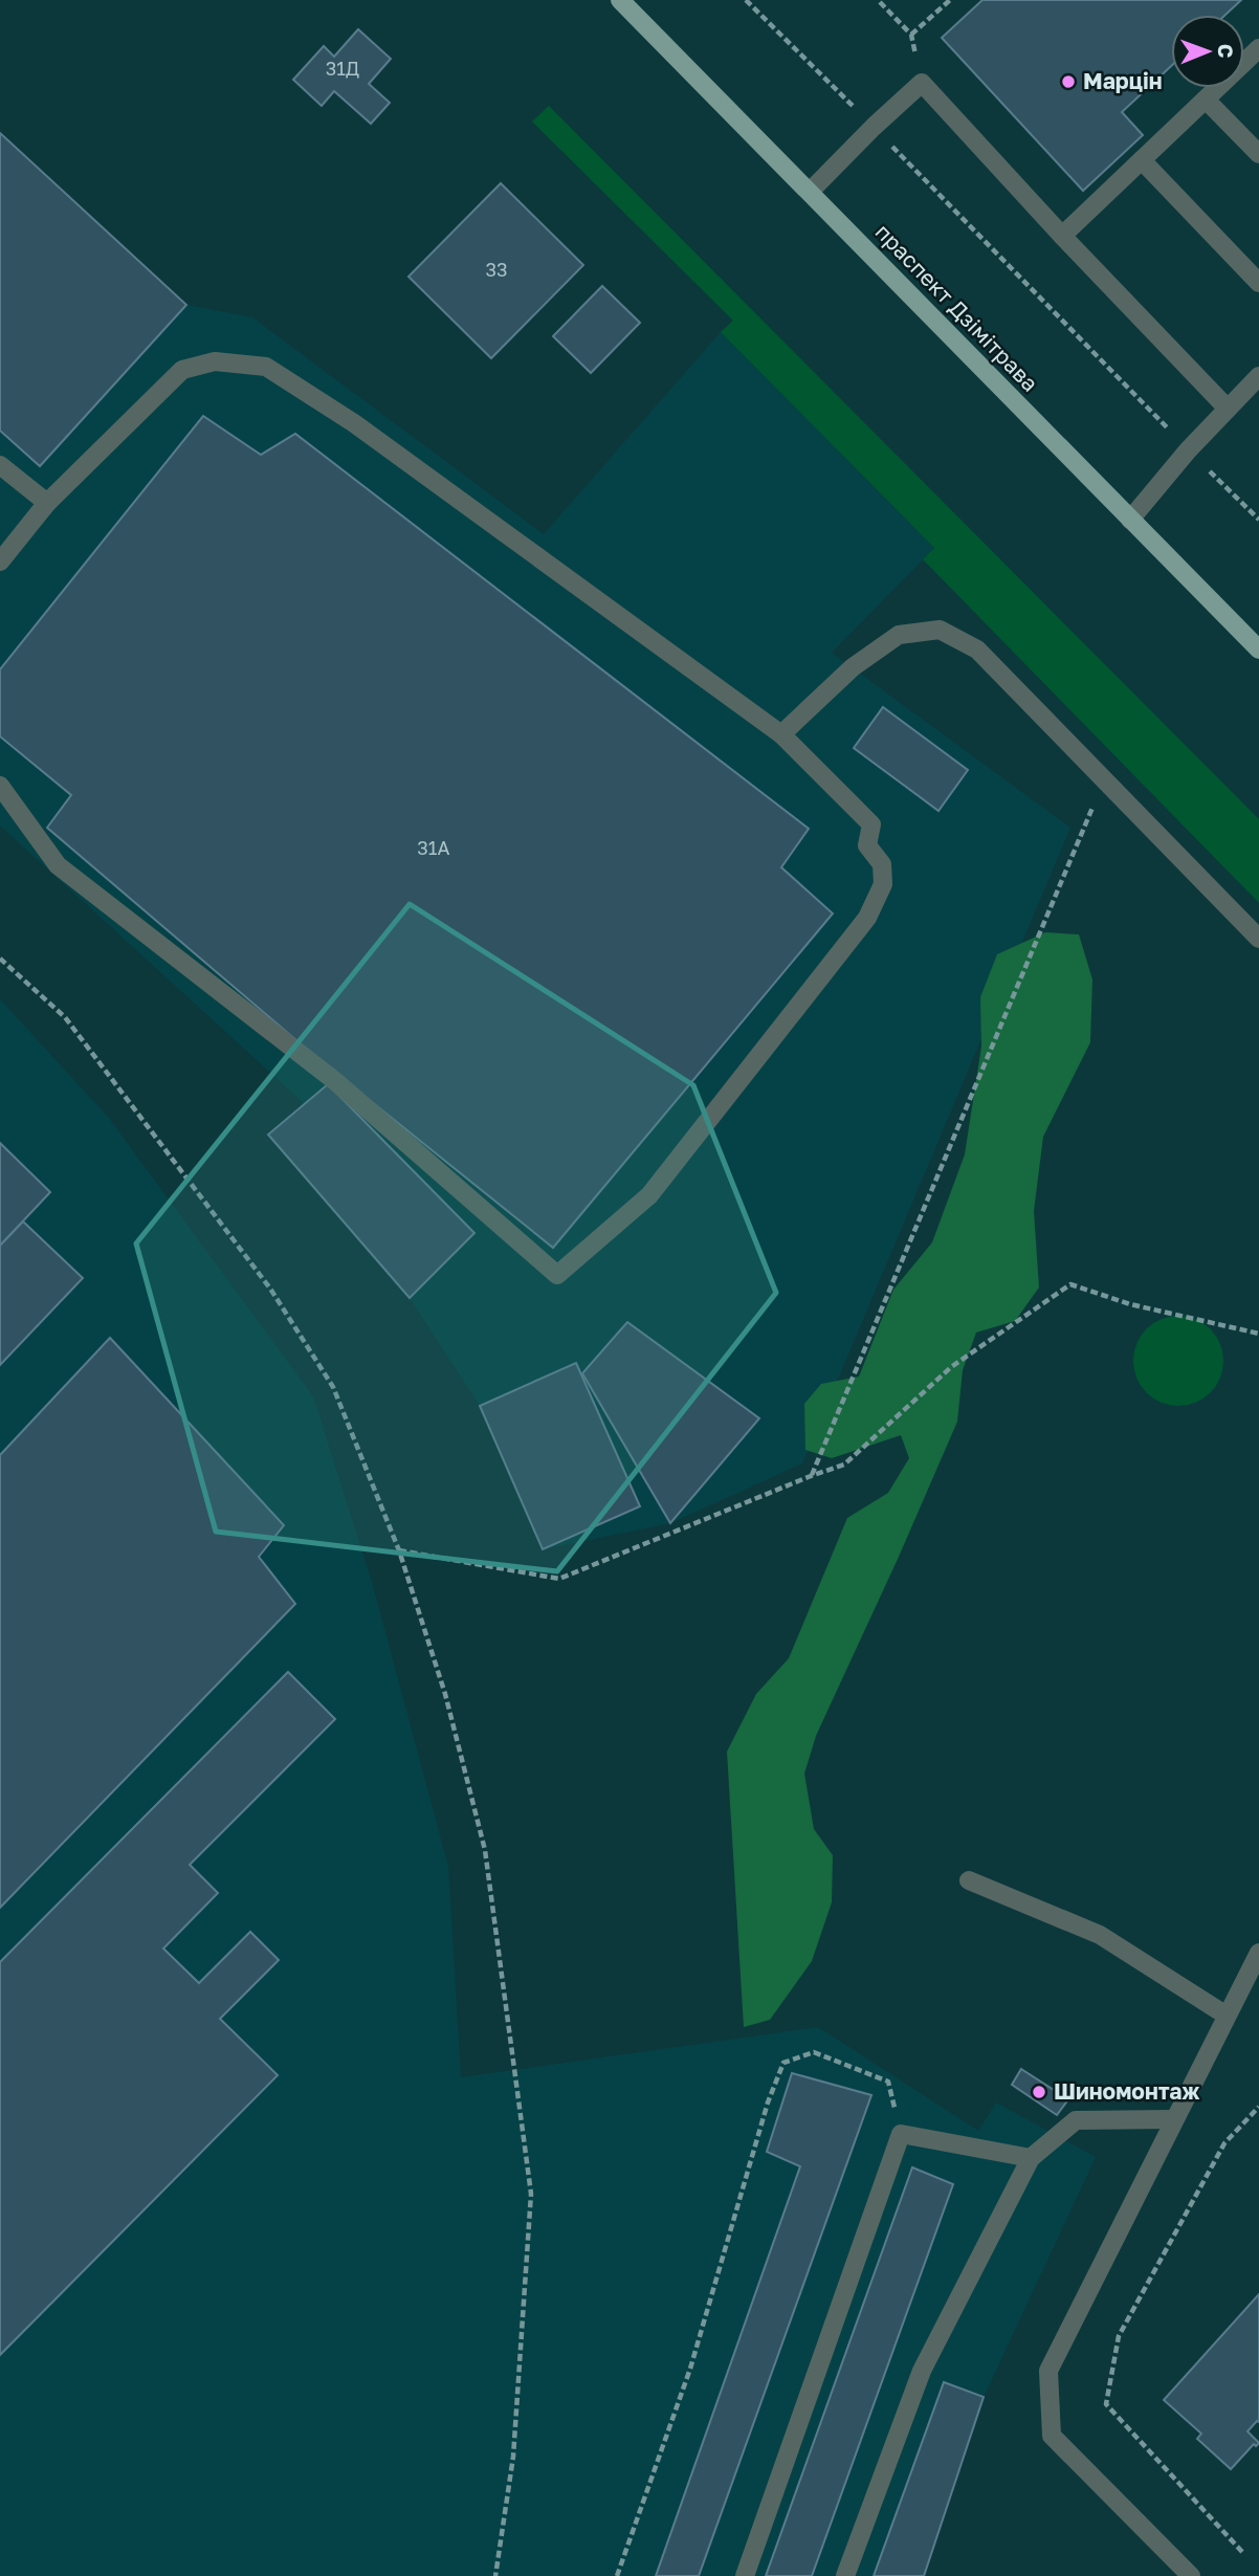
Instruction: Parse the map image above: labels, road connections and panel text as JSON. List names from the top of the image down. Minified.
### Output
{"streets":{"main road":["праспект Дзімітрава"]},"places":["Марцін","Шиномонтаж"],"house_numbers":["31Д","33","31А"],"north":"right"}
